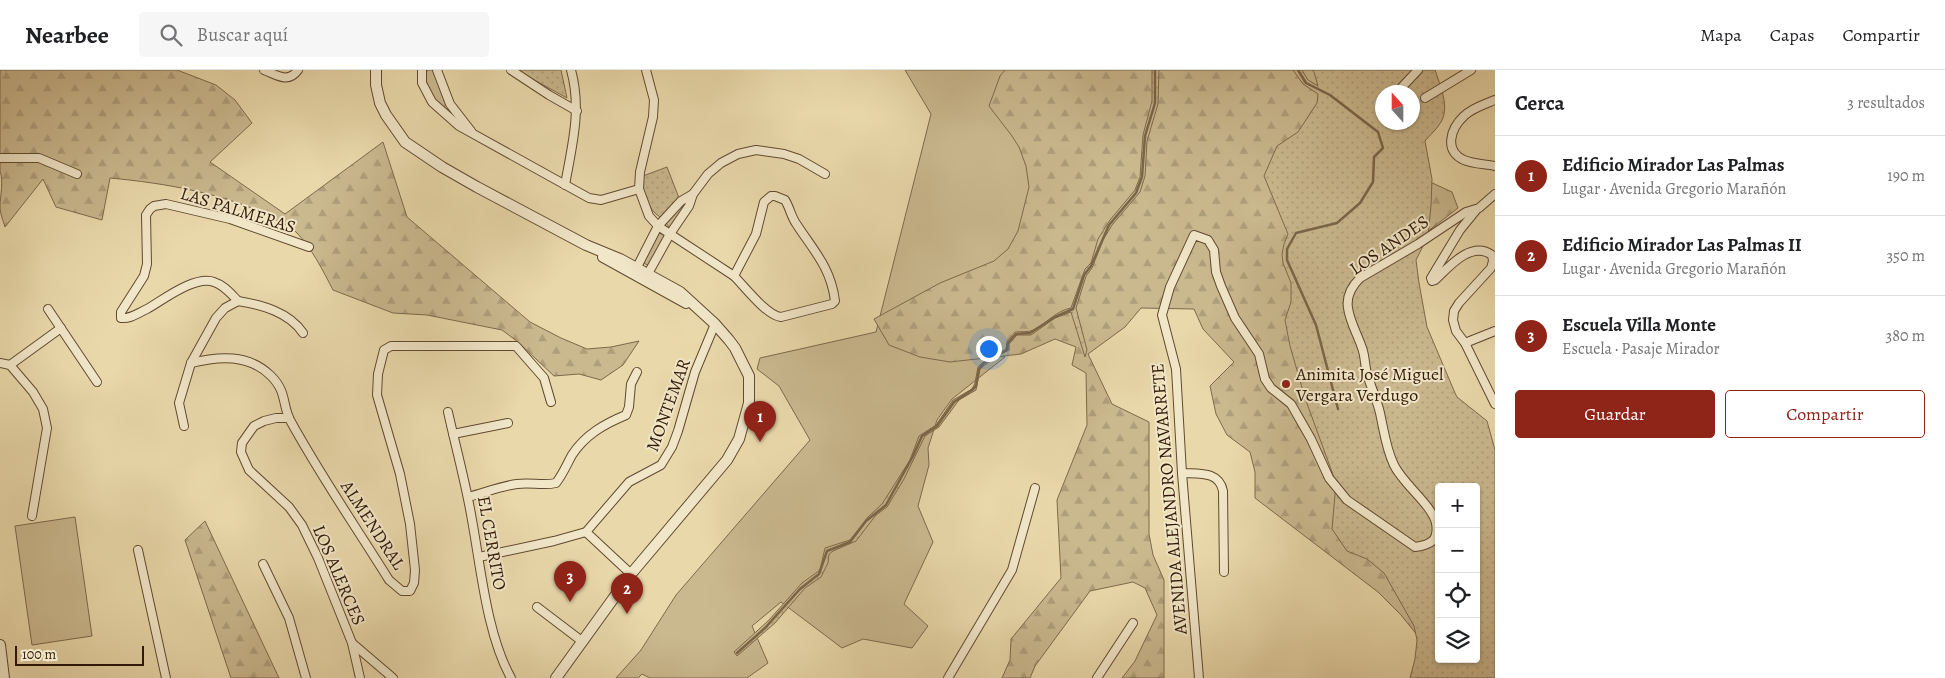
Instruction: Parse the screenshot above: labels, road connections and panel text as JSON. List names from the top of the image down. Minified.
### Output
{"streets":{"street":["LAS PALMERAS","LOS ANDES","MONTEMAR","AVENIDA ALEJANDRO NAVARRETE","ALMENDRAL","EL CERRITO","LOS ALERCES"]},"crossings":[["LOS ANDES","AVENIDA ALEJANDRO NAVARRETE"],["ALMENDRAL","LOS ALERCES"]],"places":["Animita José Miguel Vergara Verdugo"],"scale_bar":"100 m","north":"top","page":{"header":"Nearbee","search":"Buscar aquí","nav":["Mapa","Capas","Compartir"],"heading":["Cerca","3 resultados"],"list":[{"mark":"1","name":"Edificio Mirador Las Palmas","note":"Lugar · Avenida Gregorio Marañón","value":"190 m"},{"mark":"2","name":"Edificio Mirador Las Palmas II","note":"Lugar · Avenida Gregorio Marañón","value":"350 m"},{"mark":"3","name":"Escuela Villa Monte","note":"Escuela · Pasaje Mirador","value":"380 m"}],"buttons":["Guardar","Compartir"],"pins":["1","3","2"],"map_buttons":["+","−"],"scale":"100 m"}}
